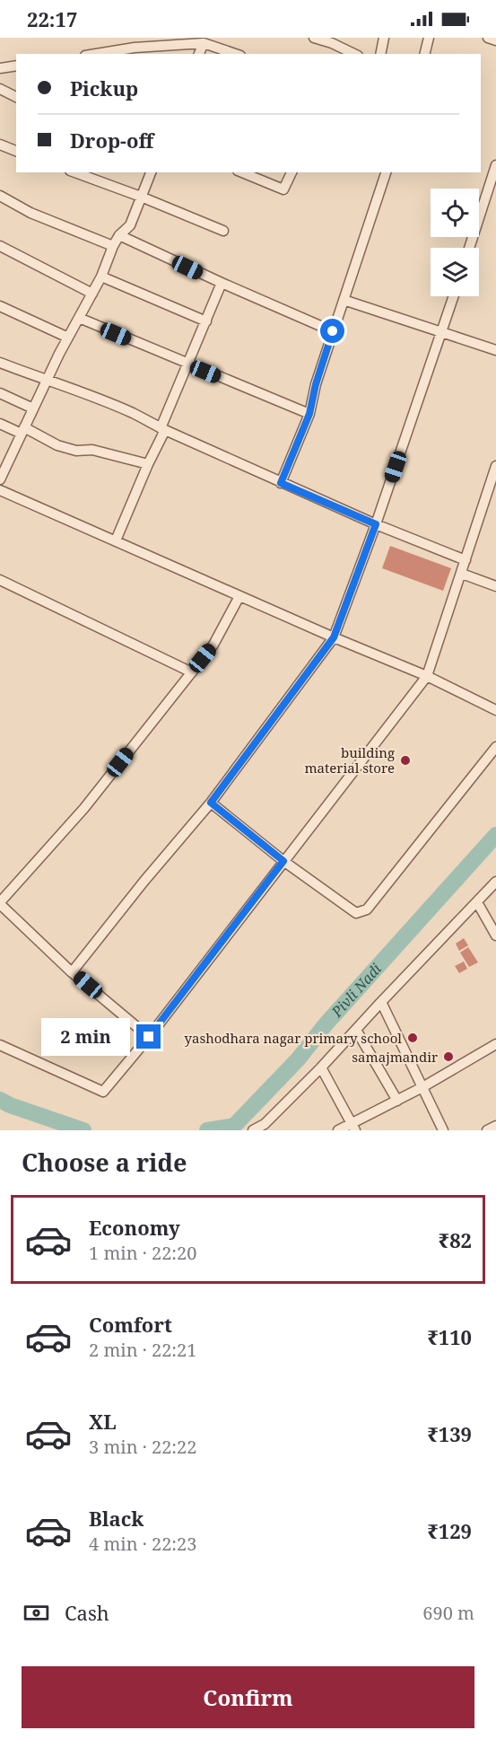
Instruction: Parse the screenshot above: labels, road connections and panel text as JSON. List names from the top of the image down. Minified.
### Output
{"water":["Pivli Nadi"],"places":["building material store","yashodhara nagar primary school","samajmandir"],"page":{"status":"22:17","banner":["Pickup","Drop-off"],"bubble":"2 min","heading":"Choose a ride","list":[{"name":"Economy","note":"1 min · 22:20","value":"₹82"},{"name":"Comfort","note":"2 min · 22:21","value":"₹110"},{"name":"XL","note":"3 min · 22:22","value":"₹139"},{"name":"Black","note":"4 min · 22:23","value":"₹129"}],"pay":["Cash","690 m"],"buttons":"Confirm"}}
